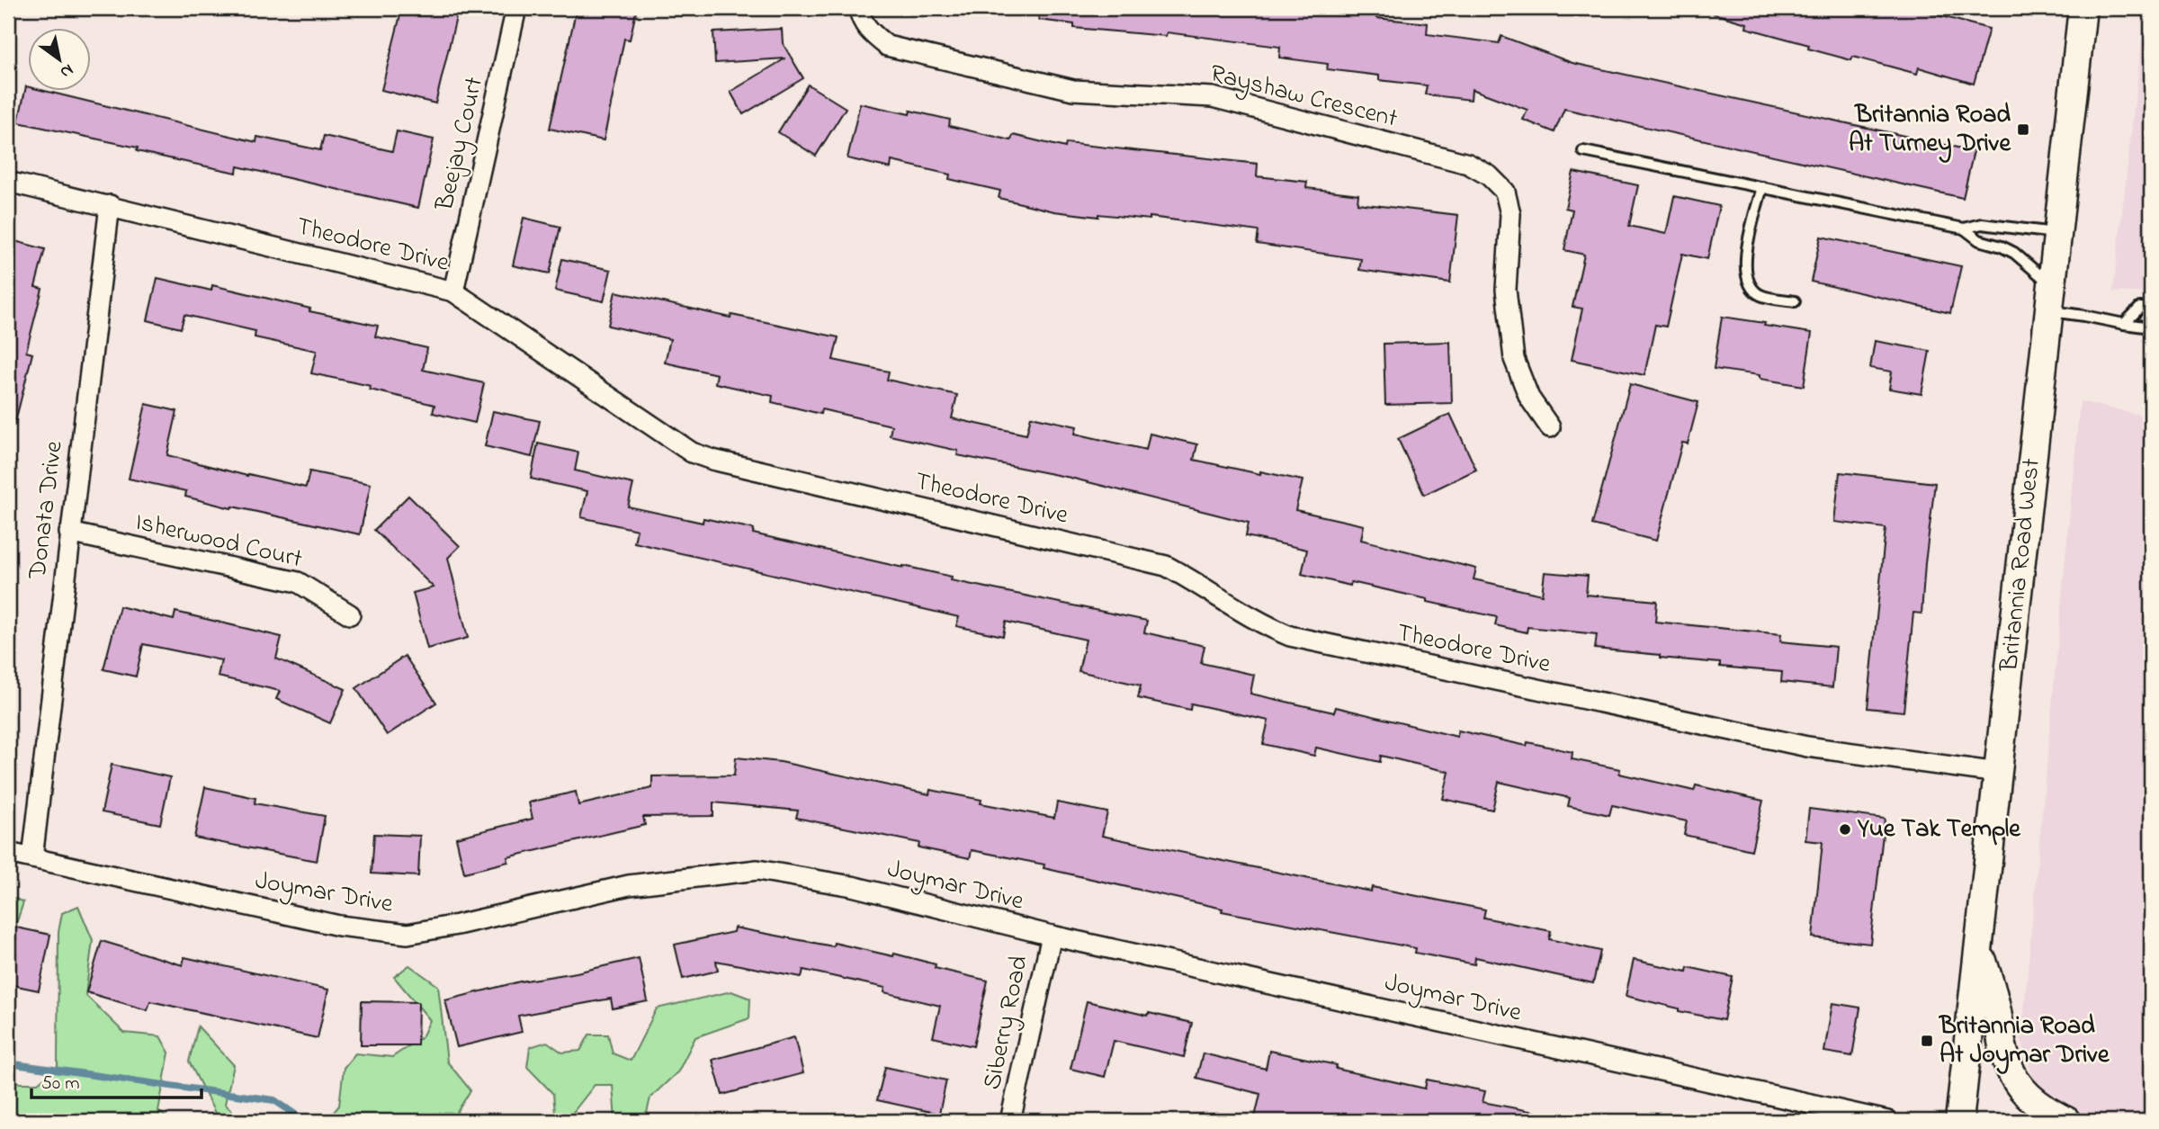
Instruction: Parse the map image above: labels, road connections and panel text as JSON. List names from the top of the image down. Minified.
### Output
{"streets":{"main road":["Britannia Road West"],"street":["Rayshaw Crescent","Beejay Court","Theodore Drive","Donata Drive","Isherwood Court","Joymar Drive","Siberry Road"]},"crossings":[["Beejay Court","Theodore Drive"],["Theodore Drive","Donata Drive"],["Theodore Drive","Britannia Road West"],["Donata Drive","Isherwood Court"],["Donata Drive","Joymar Drive"],["Joymar Drive","Siberry Road"]],"places":{"transit":["Britannia Road At Turney Drive","Britannia Road At Joymar Drive"],"other":["Yue Tak Temple"]},"scale_bar":"50 m","north":"bottom right"}
